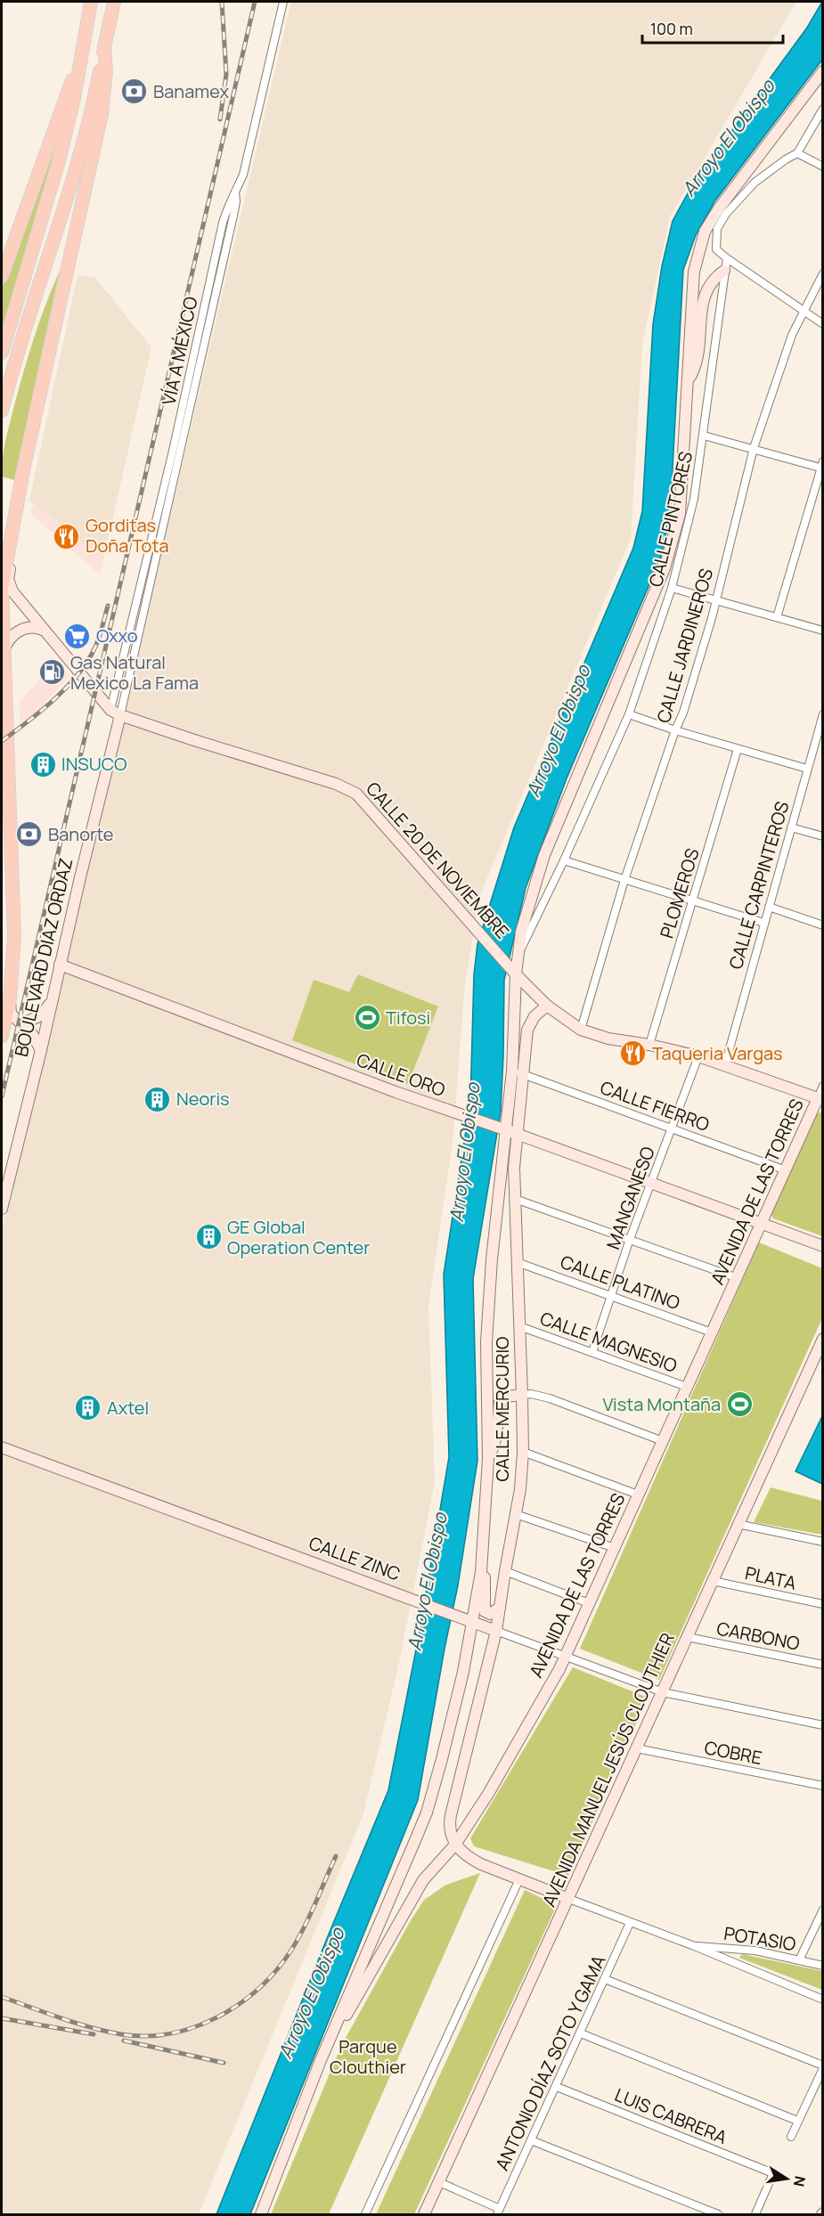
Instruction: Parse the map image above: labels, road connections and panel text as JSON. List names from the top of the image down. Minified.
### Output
{"streets":{"street":["CALLE PINTORES","CALLE JARDINEROS","CALLE 20 DE NOVIEMBRE","CALLE CARPINTEROS","PLOMEROS","BOULEVARD DIAZ ORDAZ","CALLE ORO","CALLE FIERRO","AVENIDA DE LAS TORRES","MANGANESO","CALLE PLATINO","CALLE MAGNESIO","CALLE MERCURIO","CALLE ZINC","PLATA","CARBONO","COBRE","AVENIDA MANUEL JESÚS CLOUTHIER","POTASIO","ANTONIO DÍAZ SOTO Y GAMA","LUIS CABRERA"]},"crossings":[["CALLE JARDINEROS","CALLE 20 DE NOVIEMBRE"],["CALLE 20 DE NOVIEMBRE","CALLE CARPINTEROS"],["CALLE 20 DE NOVIEMBRE","PLOMEROS"],["CALLE 20 DE NOVIEMBRE","BOULEVARD DIAZ ORDAZ"],["CALLE 20 DE NOVIEMBRE","AVENIDA DE LAS TORRES"],["CALLE 20 DE NOVIEMBRE","MANGANESO"],["CALLE 20 DE NOVIEMBRE","CALLE MERCURIO"],["BOULEVARD DIAZ ORDAZ","CALLE ORO"],["CALLE ORO","AVENIDA DE LAS TORRES"],["CALLE ORO","MANGANESO"],["CALLE ORO","CALLE MERCURIO"],["CALLE FIERRO","AVENIDA DE LAS TORRES"],["CALLE FIERRO","MANGANESO"],["CALLE FIERRO","CALLE MERCURIO"],["AVENIDA DE LAS TORRES","CALLE PLATINO"],["AVENIDA DE LAS TORRES","CALLE MAGNESIO"],["AVENIDA DE LAS TORRES","CALLE MERCURIO"],["AVENIDA DE LAS TORRES","CALLE ZINC"],["MANGANESO","CALLE PLATINO"],["MANGANESO","CALLE MAGNESIO"],["CALLE PLATINO","CALLE MERCURIO"],["CALLE MAGNESIO","CALLE MERCURIO"],["CALLE MERCURIO","CALLE ZINC"],["CALLE ZINC","AVENIDA MANUEL JESÚS CLOUTHIER"],["PLATA","AVENIDA MANUEL JESÚS CLOUTHIER"],["CARBONO","AVENIDA MANUEL JESÚS CLOUTHIER"],["COBRE","AVENIDA MANUEL JESÚS CLOUTHIER"],["ANTONIO DÍAZ SOTO Y GAMA","LUIS CABRERA"]],"water":["Arroyo El Obispo"],"parks":["Parque Clouthier"],"places":{"bank":["Banamex","Banorte"],"restaurant":["Gorditas Doña Tota","Taqueria Vargas"],"supermarket":["Oxxo"],"fuel station":["Gas Natural Mexico La Fama"],"building":["INSUCO","Neoris","GE Global Operation Center","Axtel"],"sports":["Tifosi","Vista Montaña"]},"scale_bar":"100 m","north":"right"}
